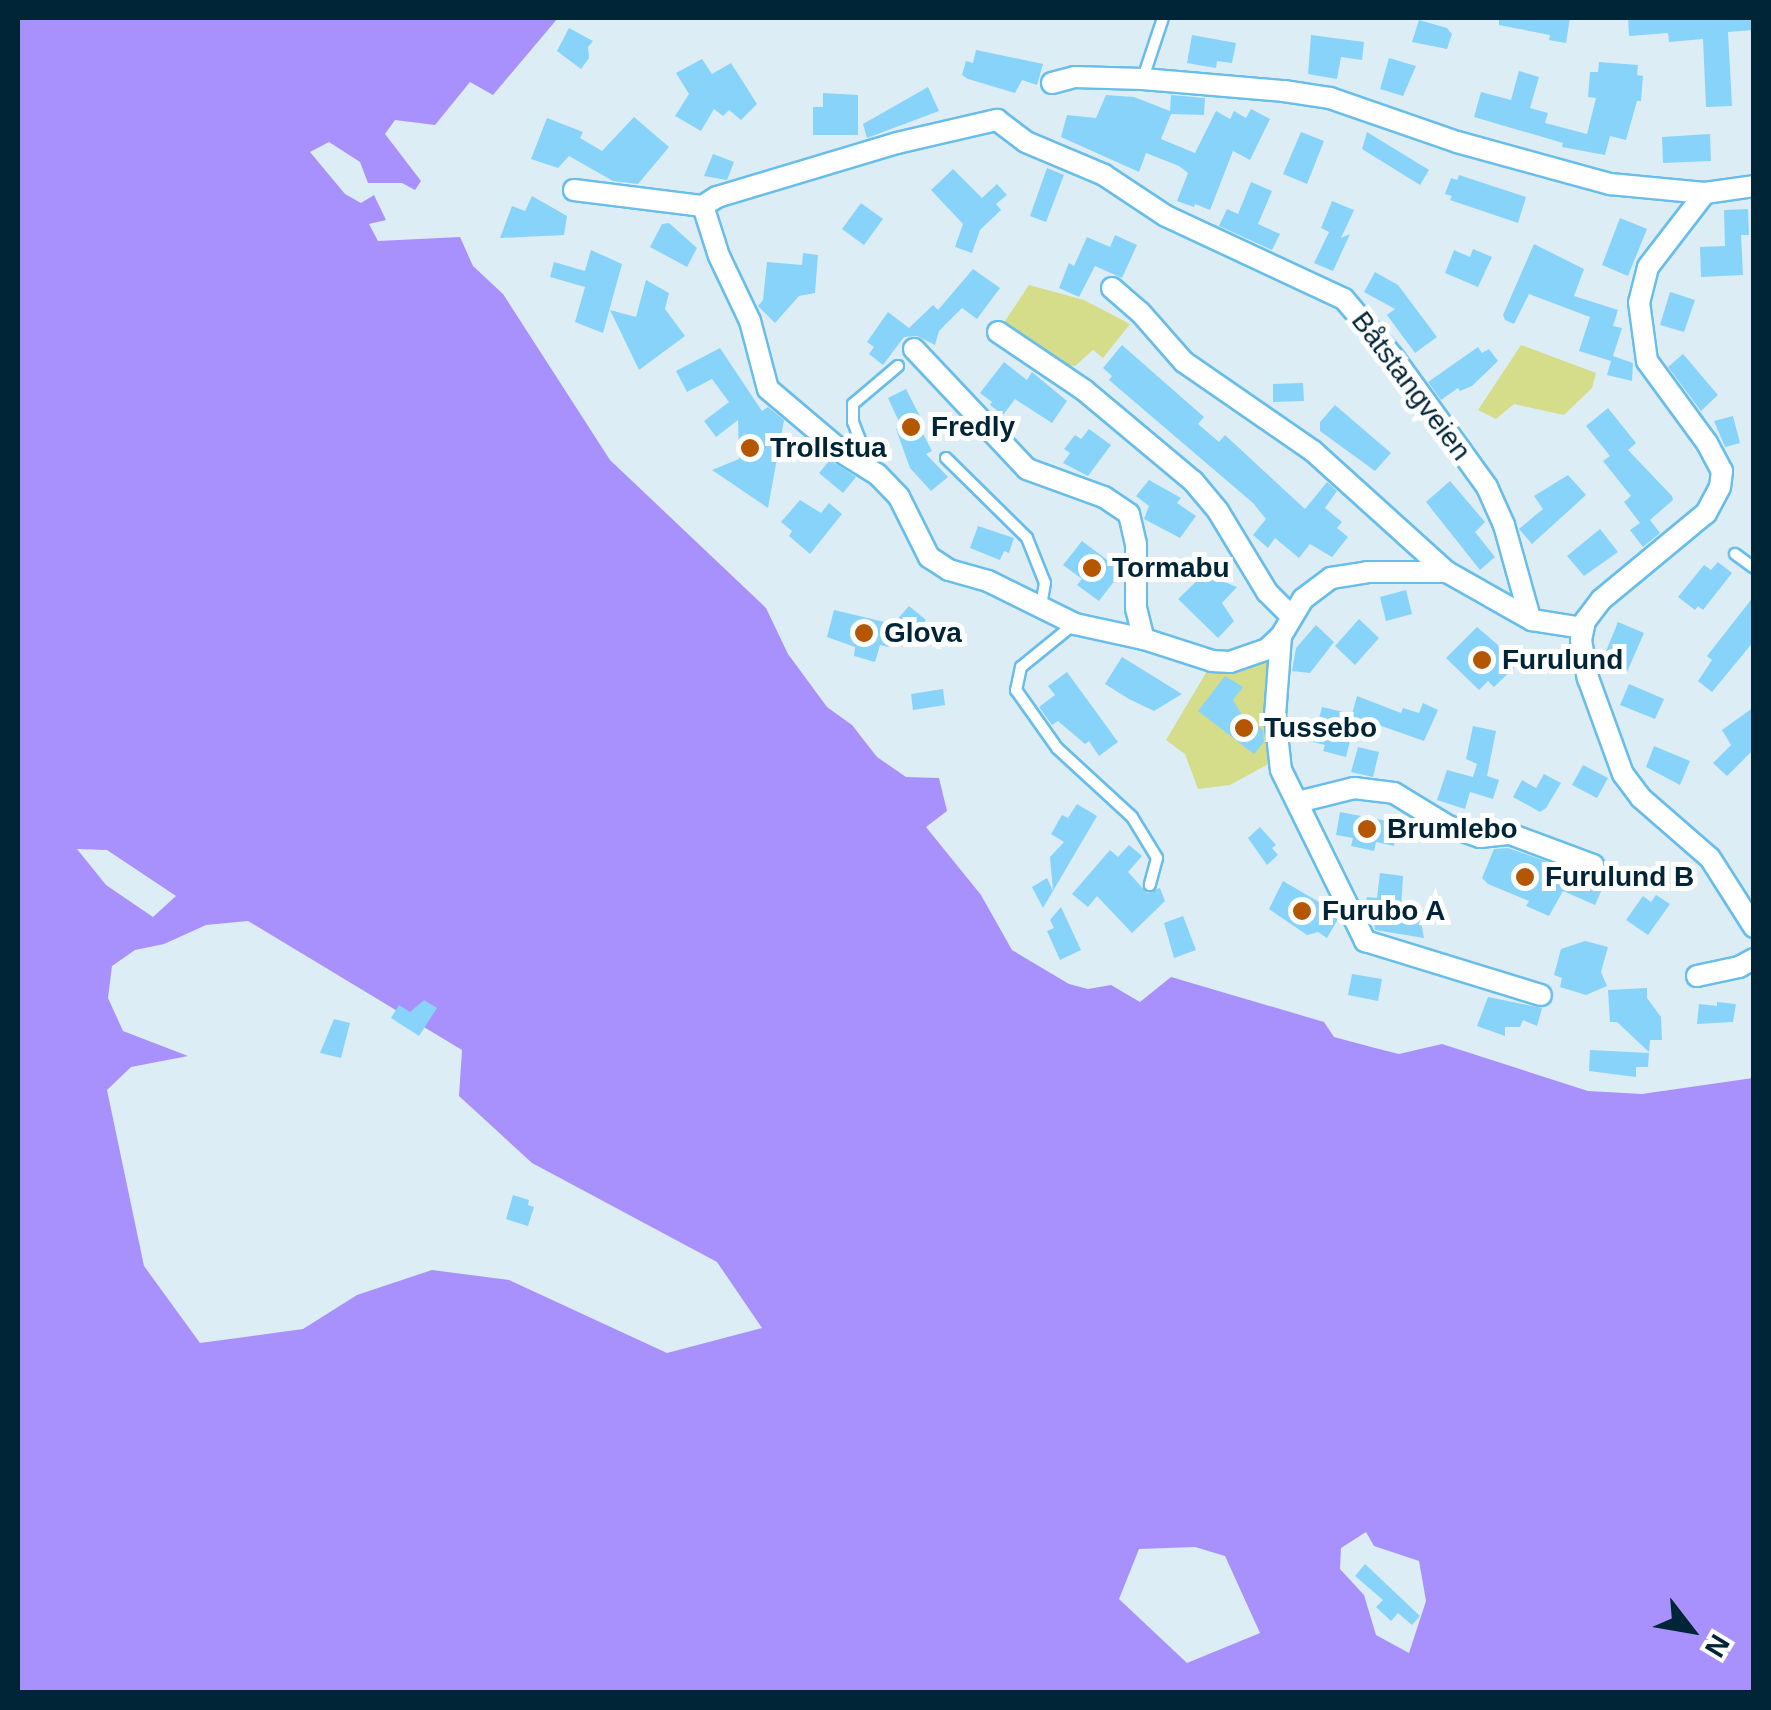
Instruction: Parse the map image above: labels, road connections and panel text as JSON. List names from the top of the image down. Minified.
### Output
{"streets":{"street":["Båtstangveien"]},"places":["Fredly","Trollstua","Tormabu","Glova","Furulund","Tussebo","Brumlebo","Furulund B","Furubo A"],"north":"bottom right"}
